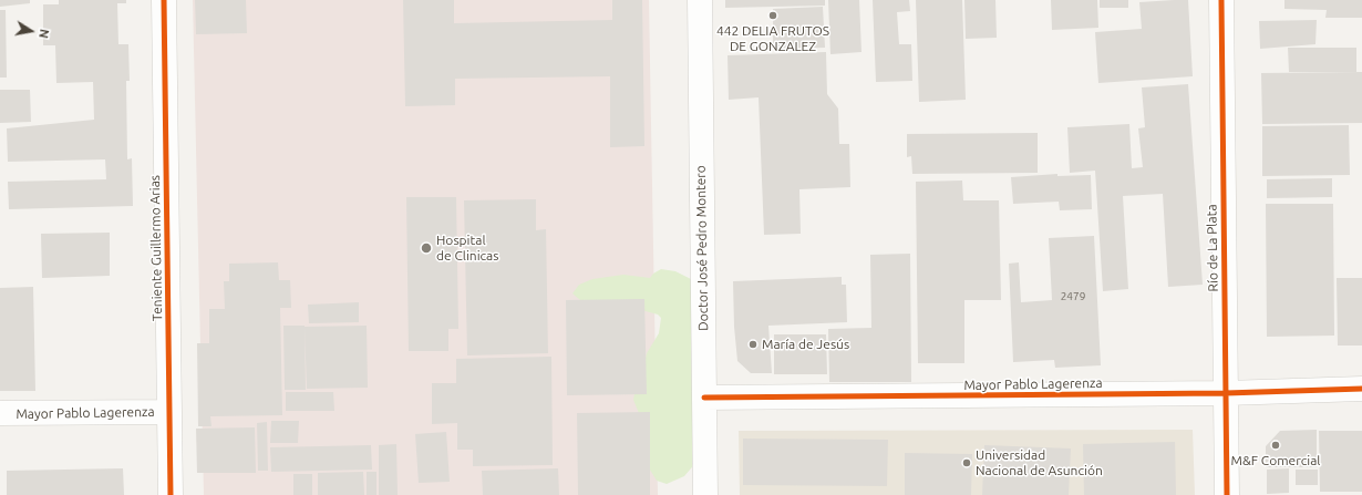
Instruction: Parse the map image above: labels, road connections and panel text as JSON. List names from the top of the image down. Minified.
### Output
{"streets":{"street":["Teniente Guillermo Arias","Doctor José Pedro Montero","Río de La Plata","Mayor Pablo Lagerenza"]},"crossings":[["Teniente Guillermo Arias","Mayor Pablo Lagerenza"],["Doctor José Pedro Montero","Mayor Pablo Lagerenza"],["Río de La Plata","Mayor Pablo Lagerenza"]],"places":["442 DELIA FRUTOS DE GONZALEZ","Hospital de Clinicas","María de Jesús","M&F Comercial","Universidad Nacional de Asunción"],"house_numbers":["2479"],"north":"right"}
